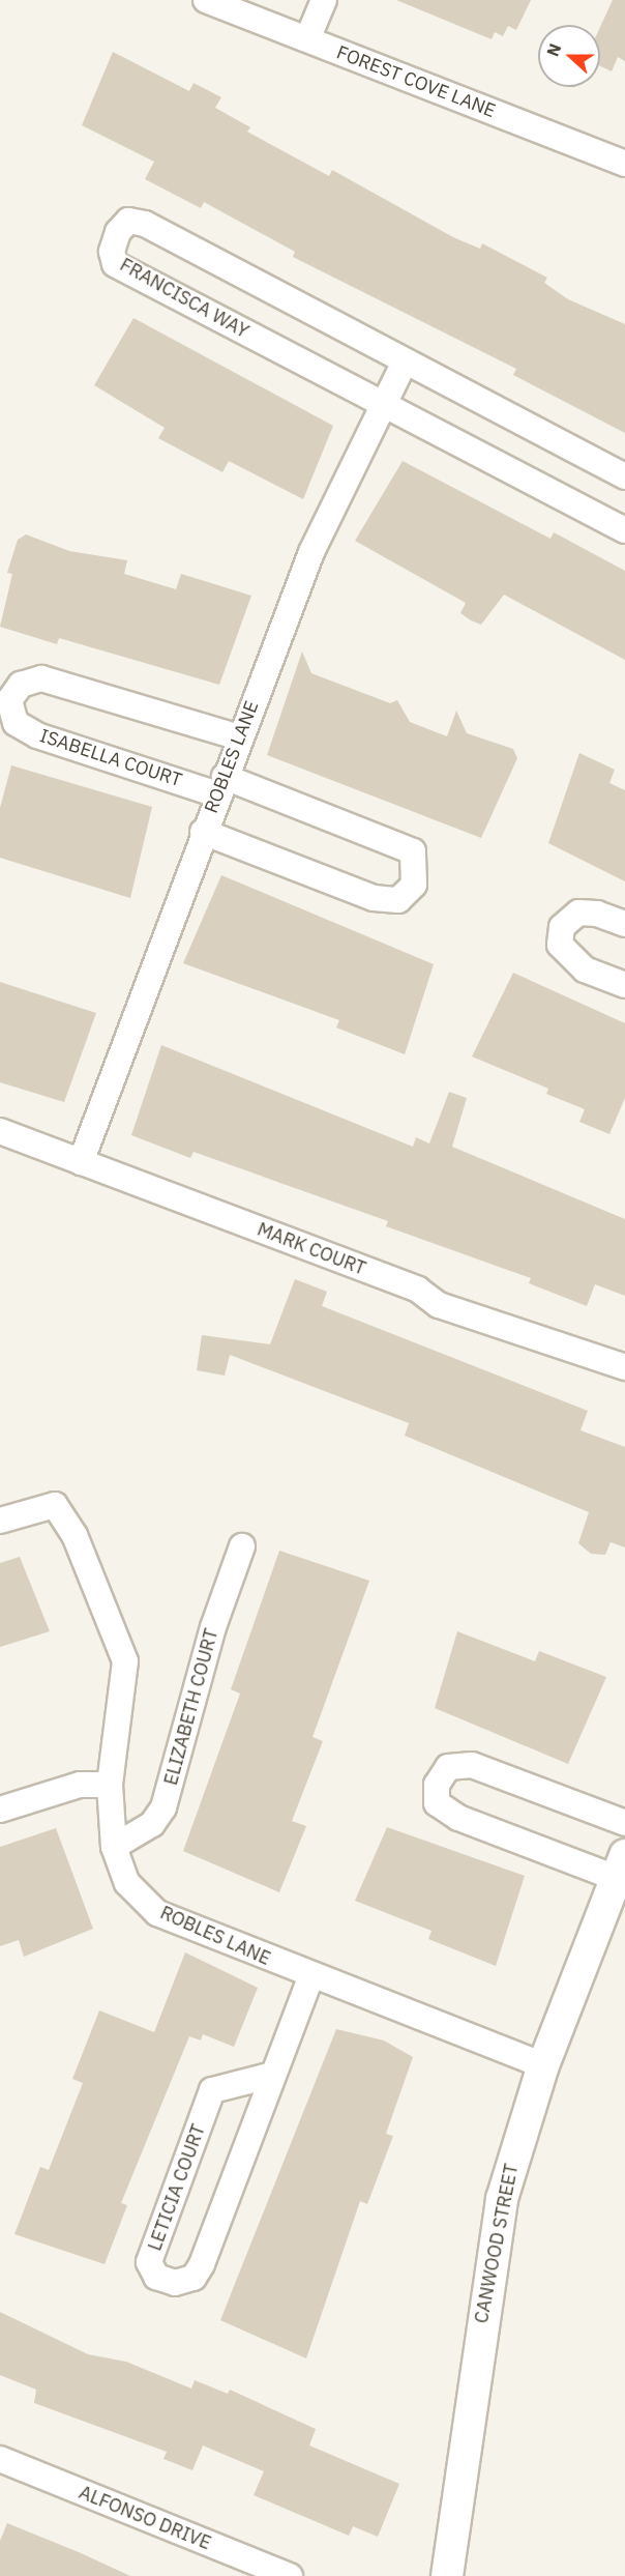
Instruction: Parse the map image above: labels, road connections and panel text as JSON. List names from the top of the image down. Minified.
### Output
{"streets":{"street":["FOREST COVE LANE","FRANCISCA WAY","ROBLES LANE","ISABELLA COURT","MARK COURT","ELIZABETH COURT","LETICIA COURT","CANWOOD STREET","ALFONSO DRIVE"]},"crossings":[["FRANCISCA WAY","ROBLES LANE"],["ROBLES LANE","ISABELLA COURT"],["ROBLES LANE","MARK COURT"],["ROBLES LANE","ELIZABETH COURT"],["ROBLES LANE","LETICIA COURT"],["ROBLES LANE","CANWOOD STREET"]],"north":"left"}
